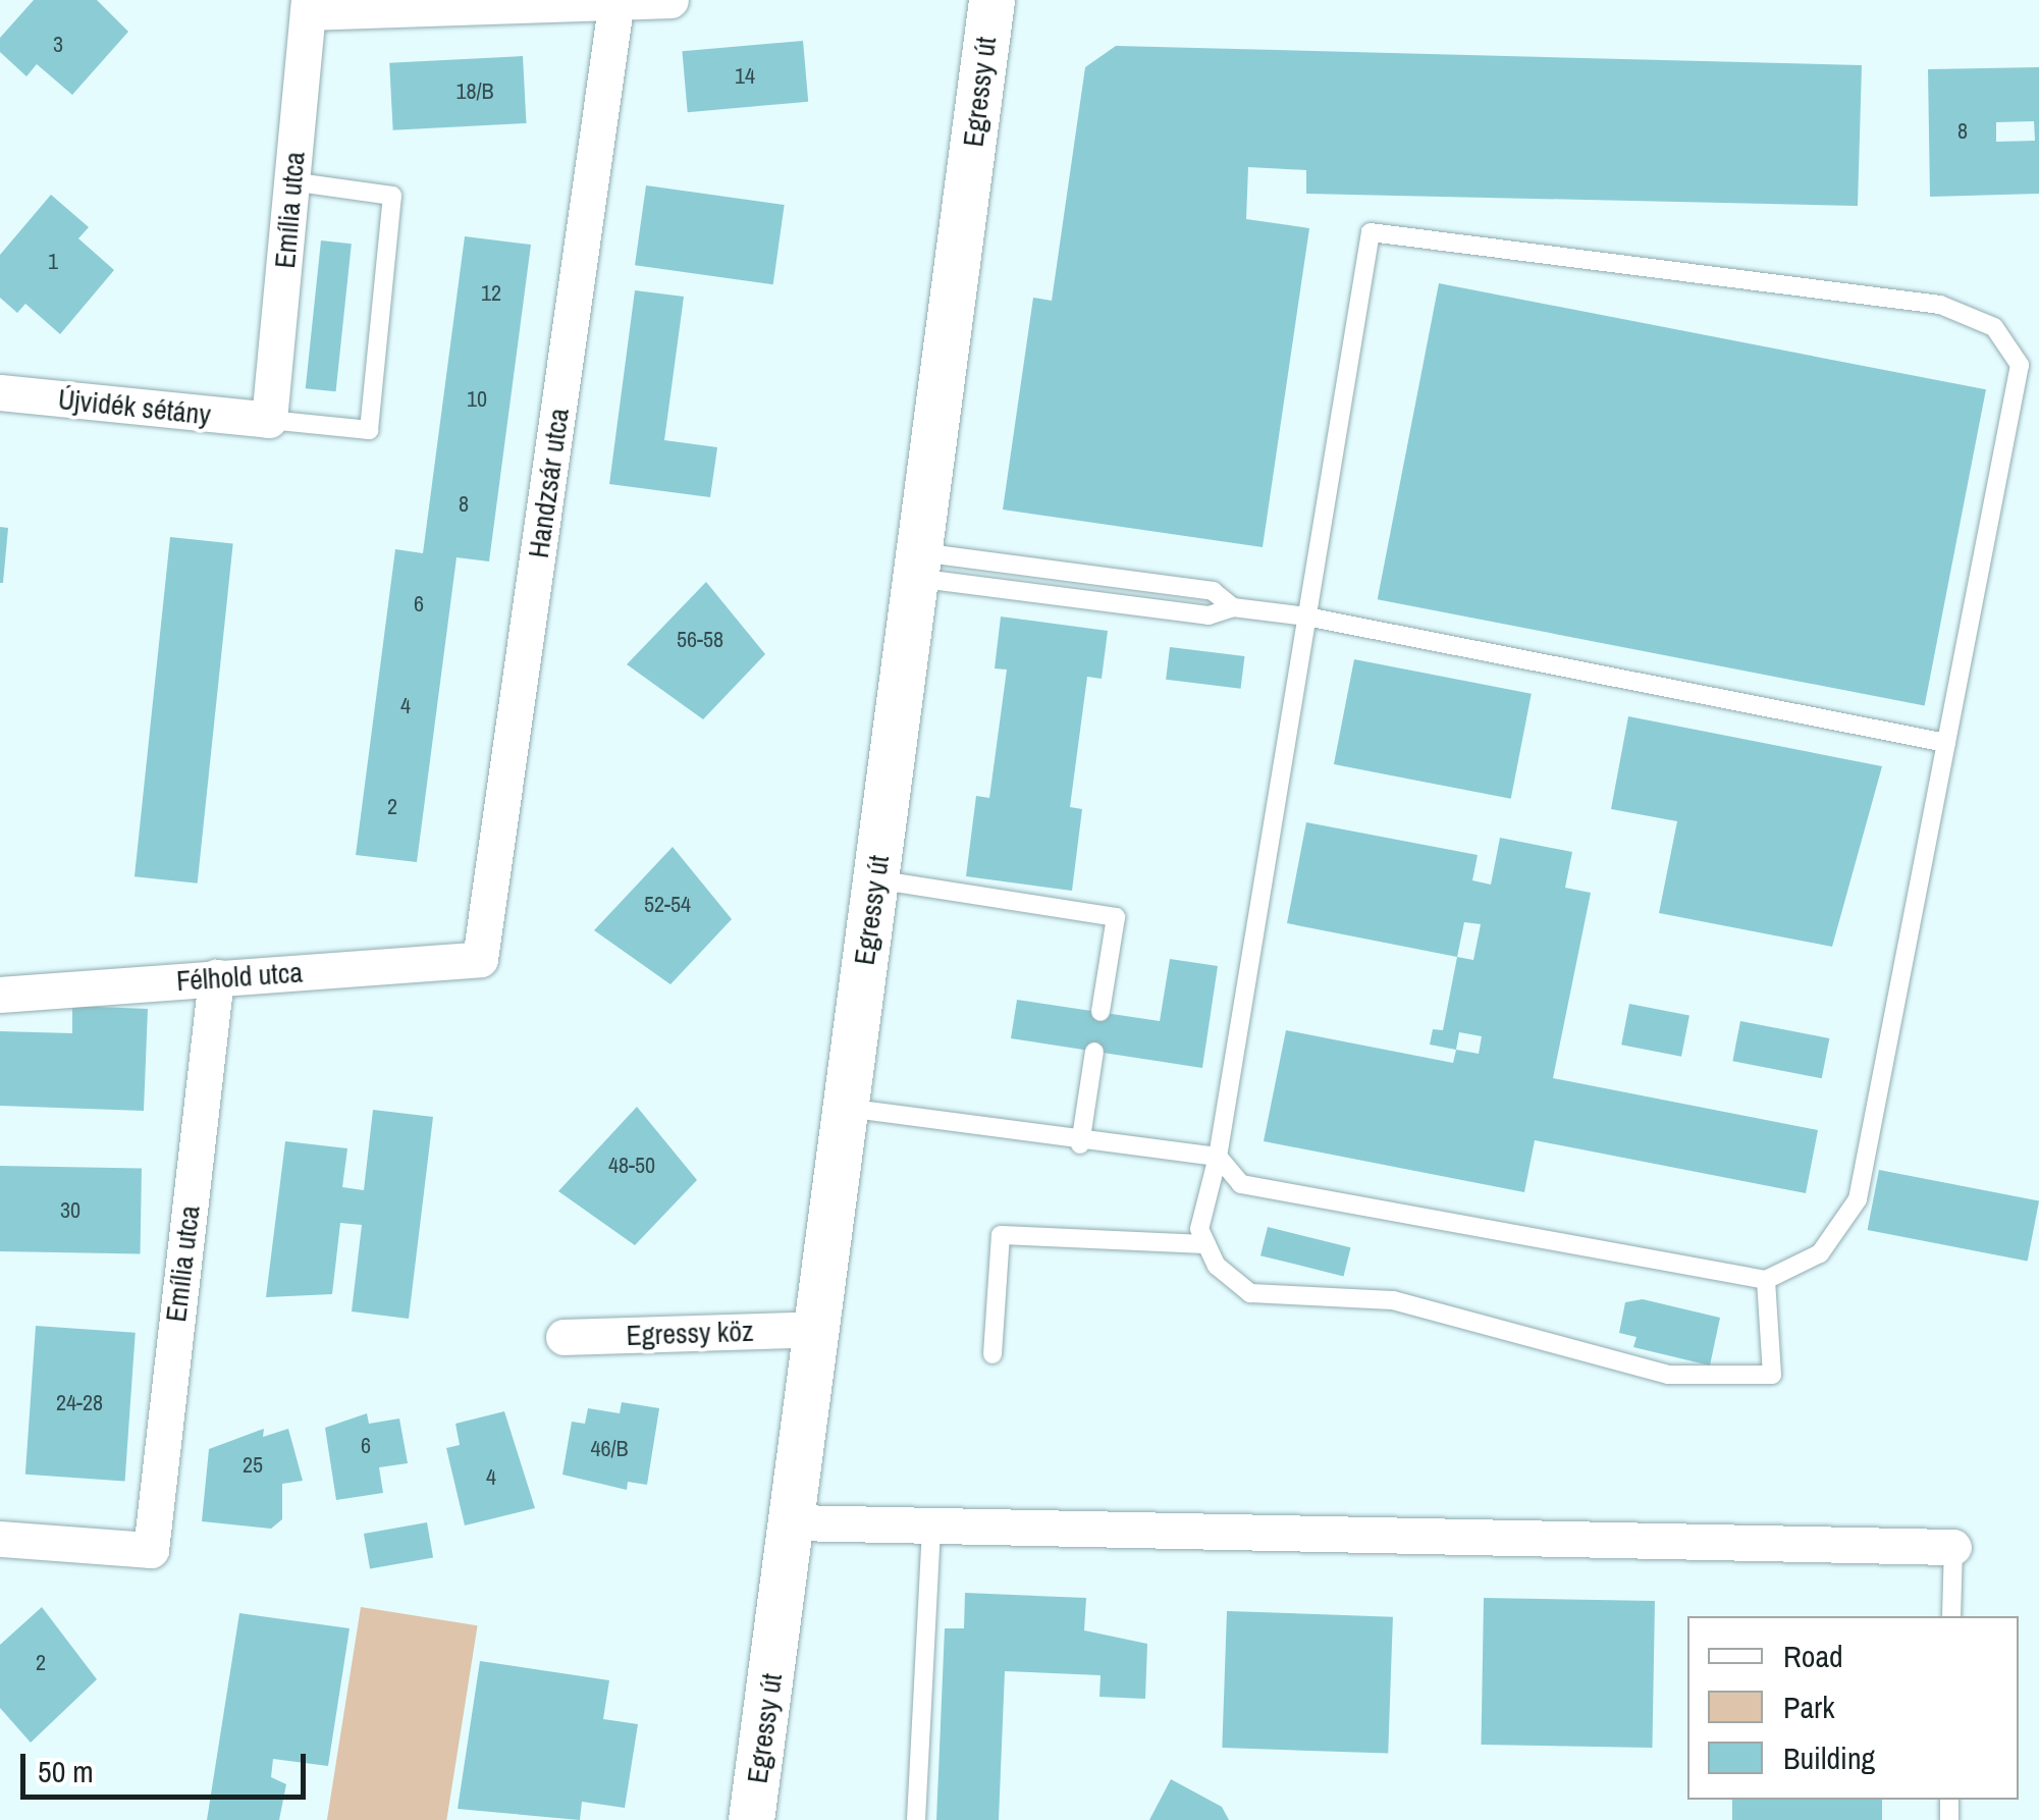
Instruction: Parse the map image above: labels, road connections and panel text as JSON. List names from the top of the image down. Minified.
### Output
{"streets":{"street":["Egressy út","Emília utca","Újvidék sétány","Handzsár utca","Félhold utca","Egressy köz"]},"crossings":[["Egressy út","Egressy köz"],["Emília utca","Újvidék sétány"],["Emília utca","Félhold utca"],["Handzsár utca","Félhold utca"]],"house_numbers":["3","14","18/B","8","1","12","10","8","6","56-58","4","2","52-54","48-50","30","24-28","6","46/B","25","4","2"],"legend":["Road","Park","Building"],"scale_bar":"50 m"}
